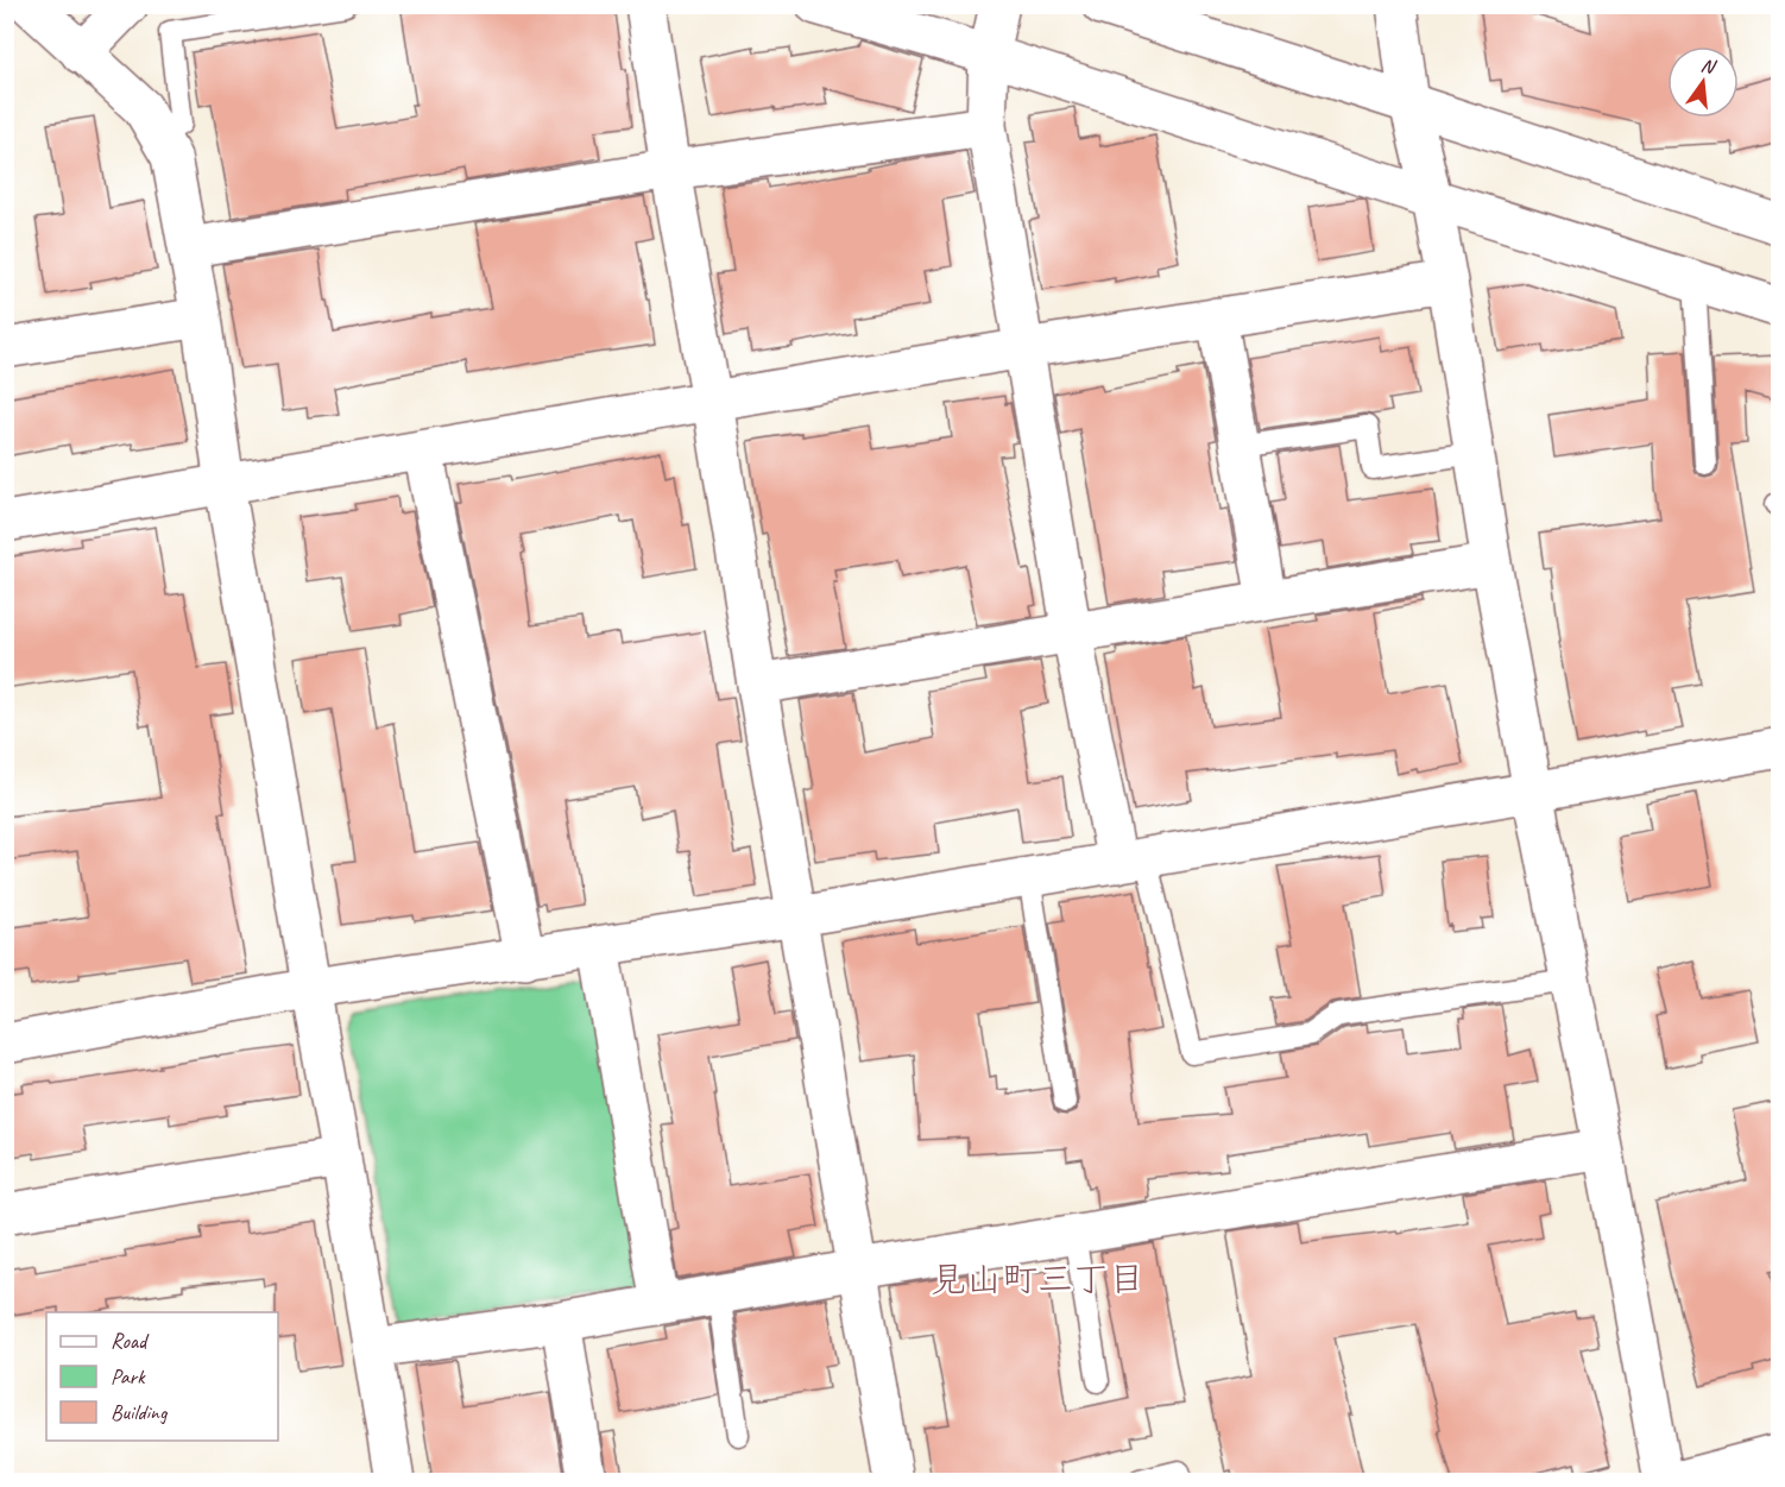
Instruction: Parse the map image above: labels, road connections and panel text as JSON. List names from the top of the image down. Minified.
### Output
{"districts":["見山町三丁目"],"legend":["Road","Park","Building"],"north":"top"}
